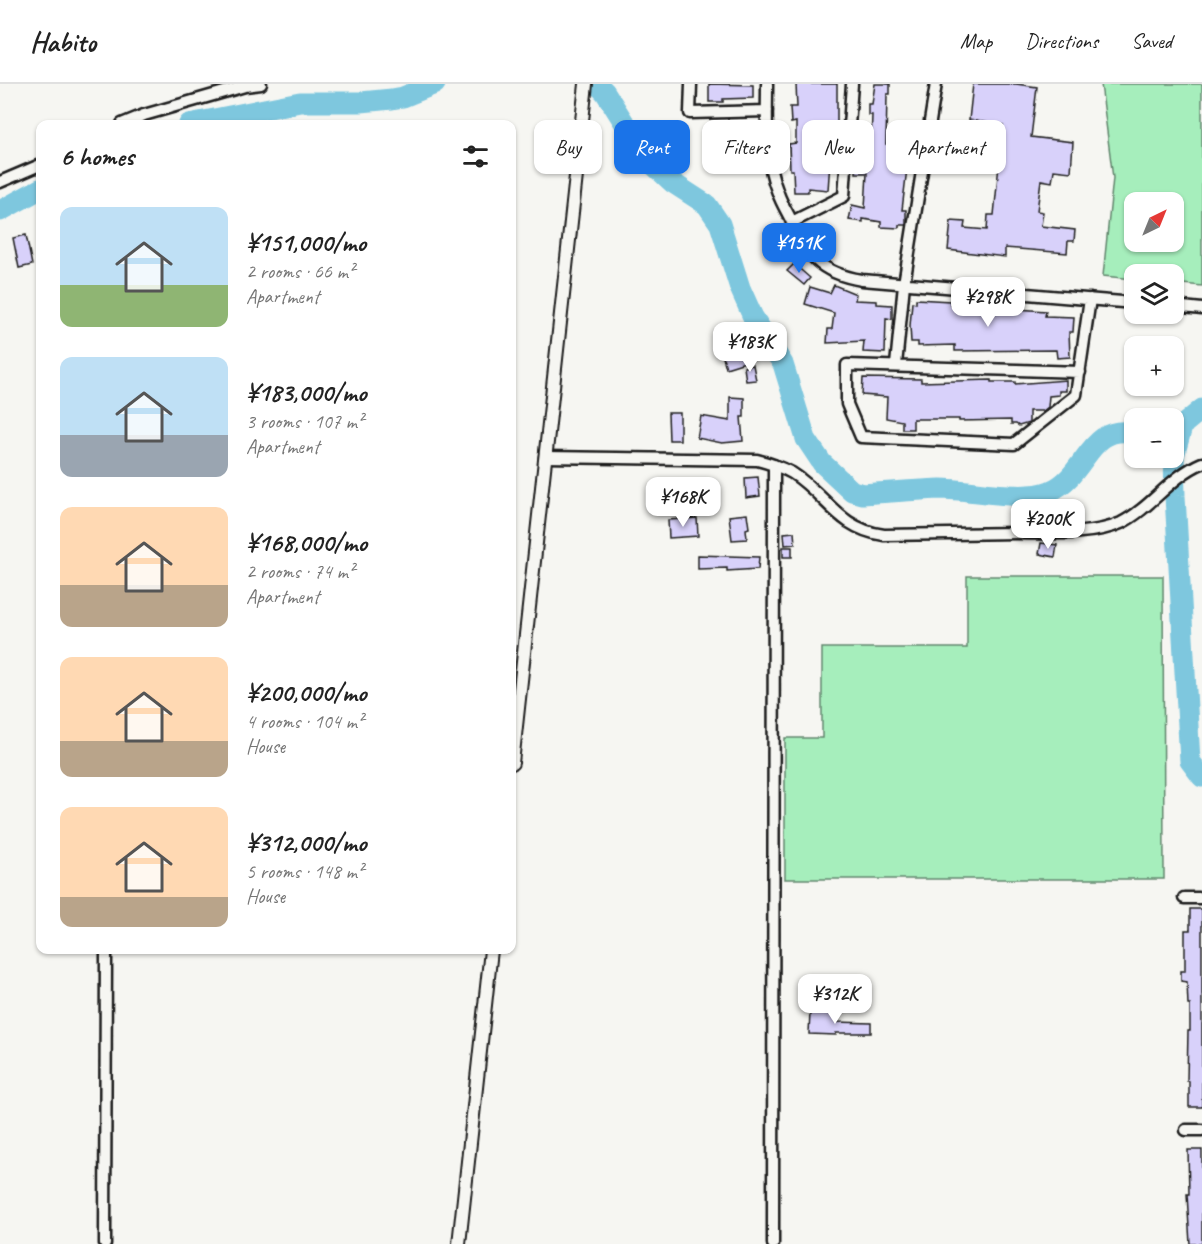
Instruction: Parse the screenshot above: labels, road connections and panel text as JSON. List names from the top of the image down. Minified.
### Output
{"north":"top right","page":{"header":"Habito","nav":["Map","Directions","Saved"],"chip":["Buy","Rent","Filters","New","Apartment"],"heading":"6 homes","map_buttons":["+","−"],"list":[{"name":"¥151,000/mo","note":"2 rooms · 66 m² · Apartment"},{"name":"¥183,000/mo","note":"3 rooms · 107 m² · Apartment"},{"name":"¥168,000/mo","note":"2 rooms · 74 m² · Apartment"},{"name":"¥200,000/mo","note":"4 rooms · 104 m² · House"},{"name":"¥312,000/mo","note":"5 rooms · 148 m² · House"}],"price":["¥151K","¥298K","¥183K","¥168K","¥200K","¥312K"]}}
